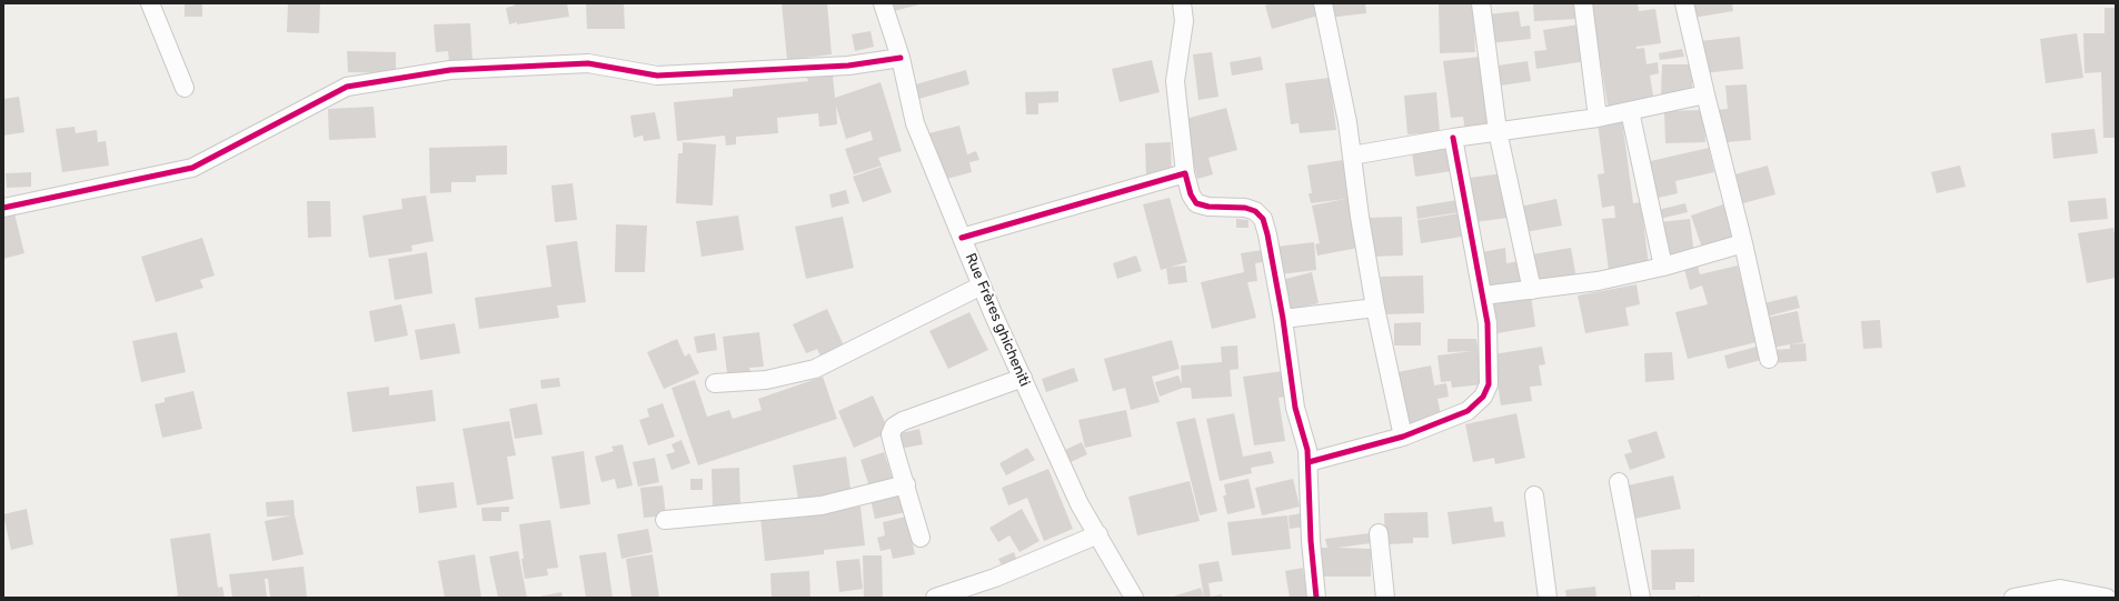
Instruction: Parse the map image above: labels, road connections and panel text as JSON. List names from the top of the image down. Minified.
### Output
{"streets":{"street":["Rue Frères ghicheniti"]}}
